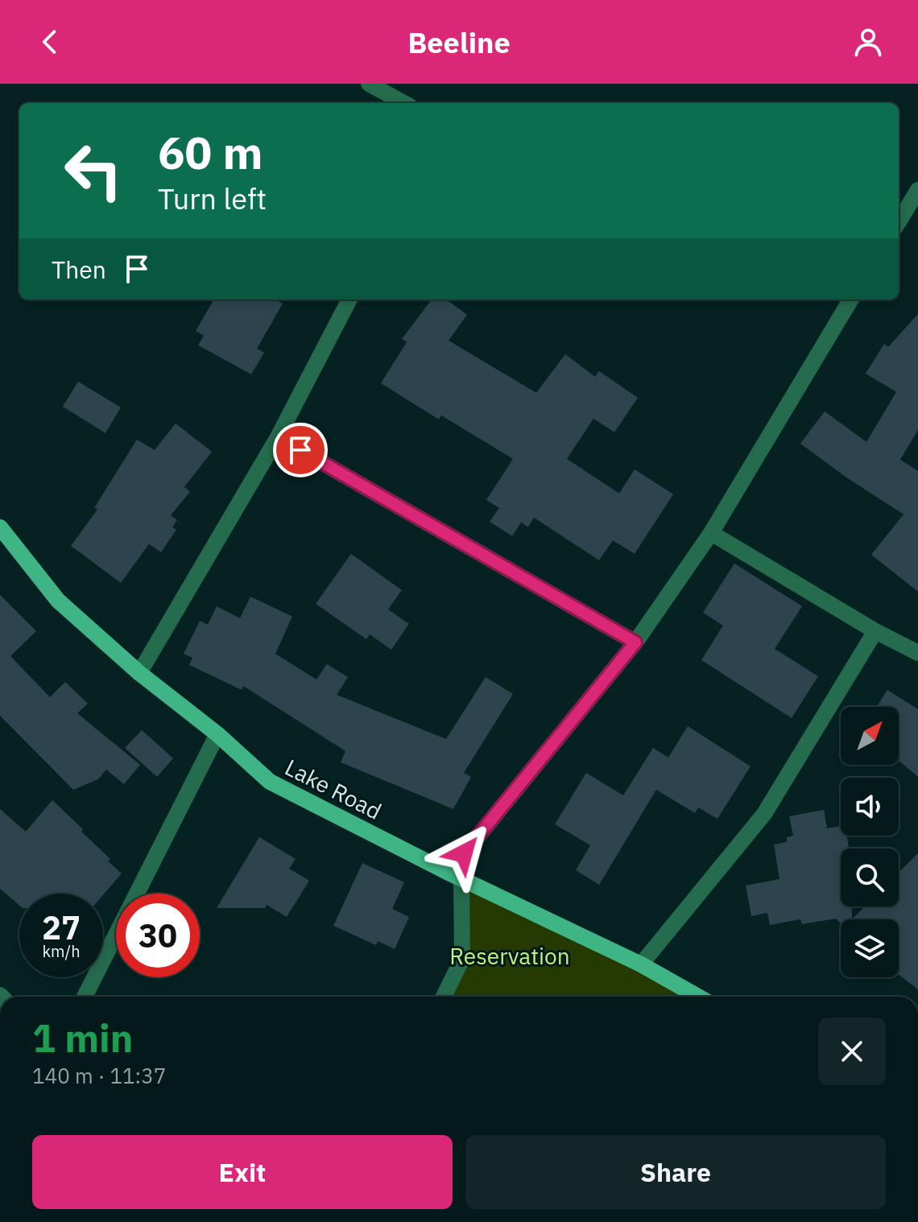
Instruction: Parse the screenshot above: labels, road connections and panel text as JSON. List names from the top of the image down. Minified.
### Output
{"streets":{"main road":["Lake Road"]},"parks":["Reservation"],"north":"top right","page":{"header":"Beeline","turn":["60 m","Turn left"],"then":"Then","speed":"27 km/h","limit":"30","heading":["1 min","140 m · 11:37"],"buttons":["Exit","Share"]}}
